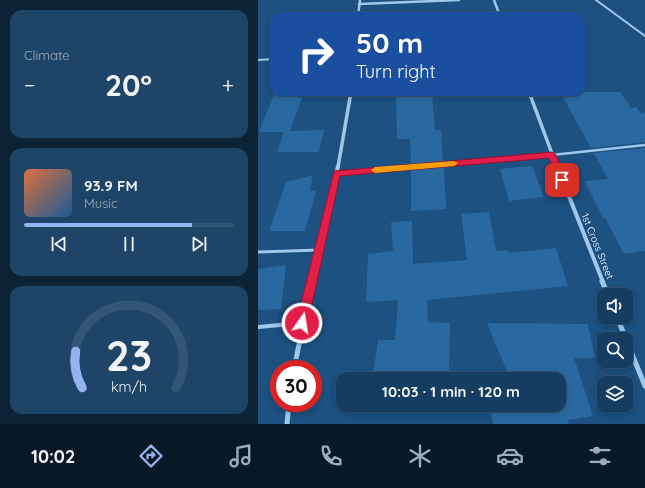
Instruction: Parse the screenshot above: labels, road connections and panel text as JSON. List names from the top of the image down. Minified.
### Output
{"streets":{"street":["1st Cross Street"]},"page":{"tile":"Climate","turn":["50 m","Turn right"],"heat":["−","20°","+"],"song":["93.9 FM","Music"],"limit":"30","trip":"10:03 · 1 min · 120 m","tabs":"10:02","gauge":["23","km/h"]}}
